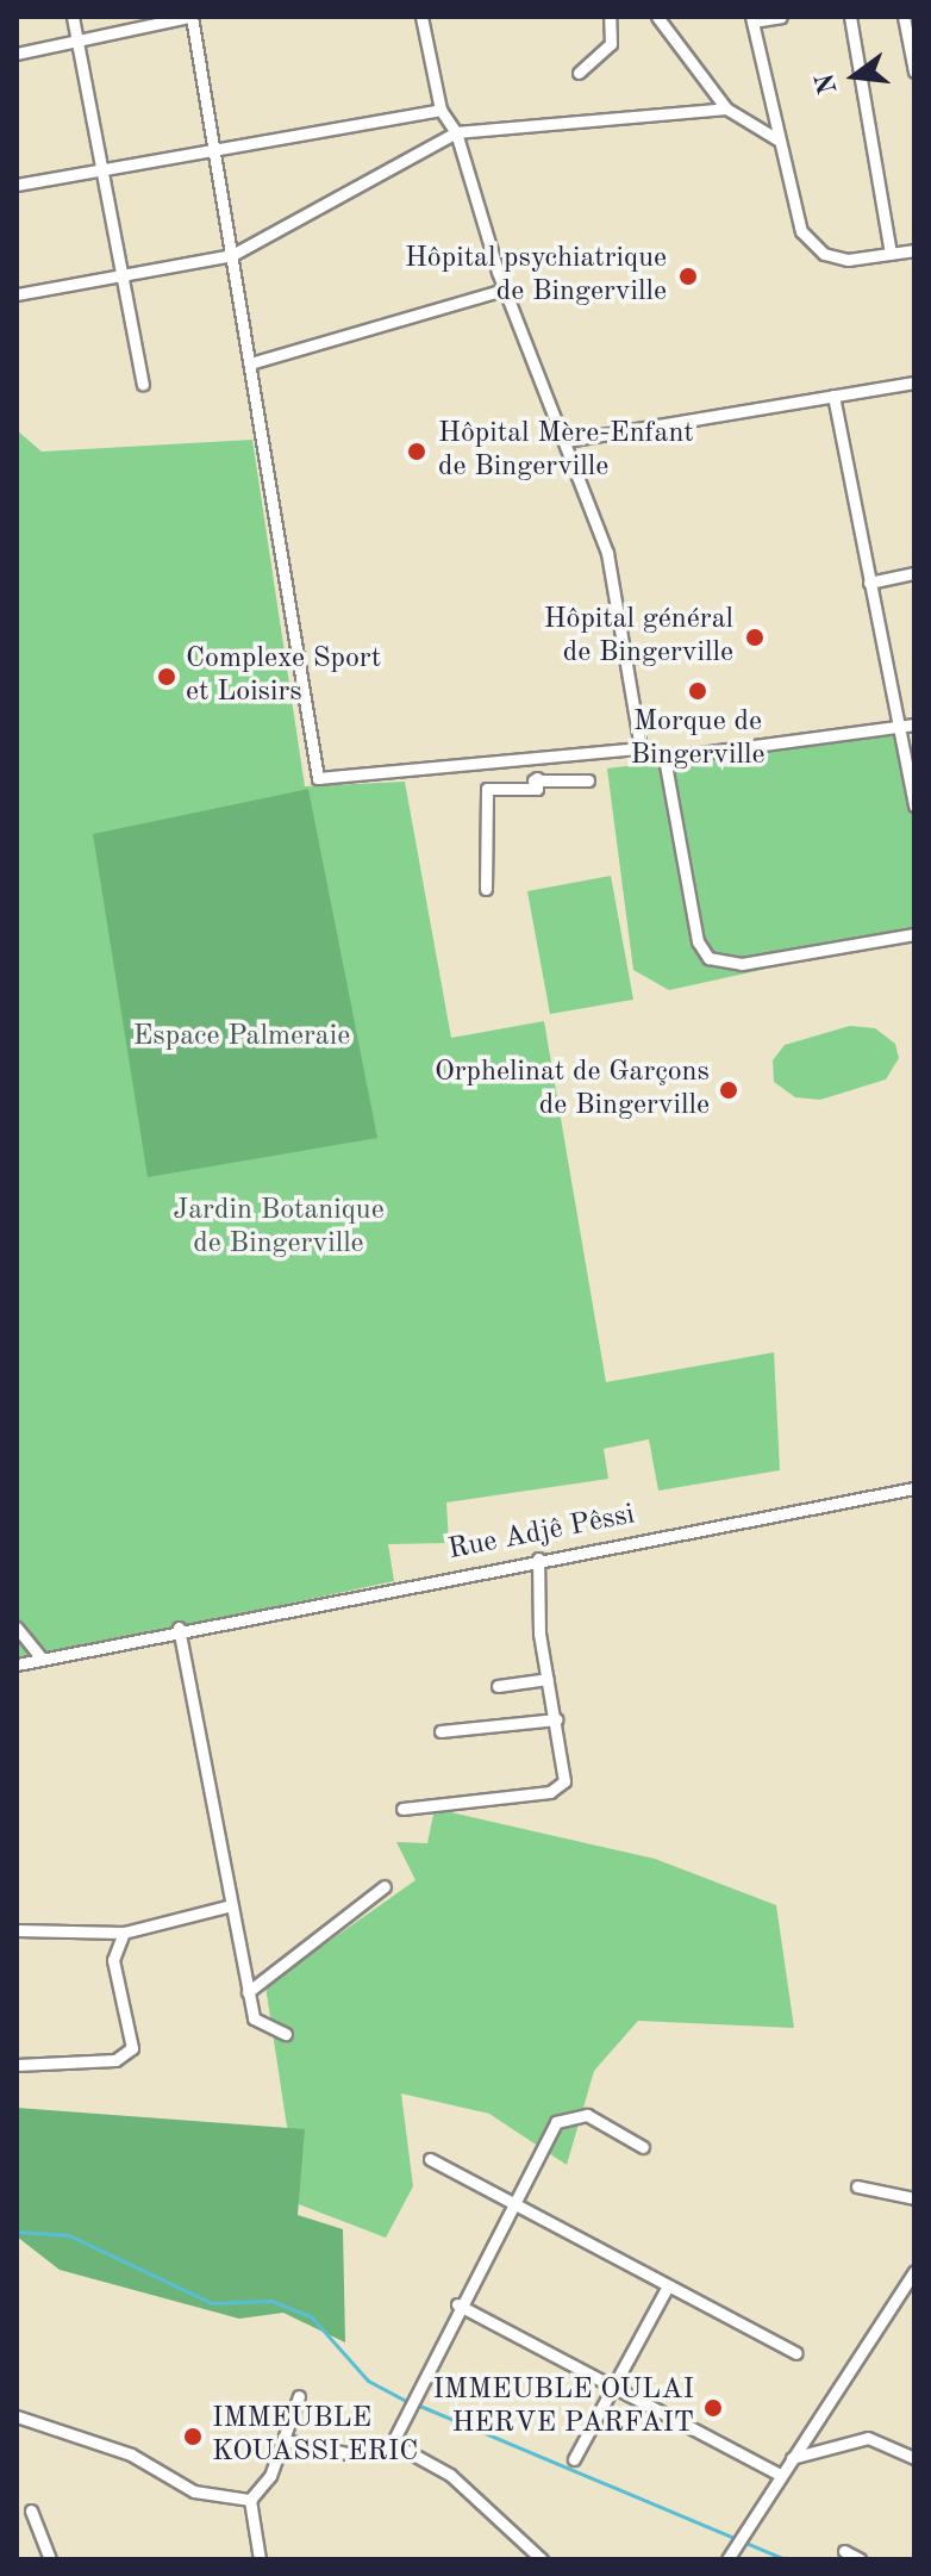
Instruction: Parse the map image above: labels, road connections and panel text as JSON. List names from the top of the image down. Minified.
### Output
{"streets":{"street":["Rue Adjê Pêssi"]},"parks":["Espace Palmeraie","Jardin Botanique de Bingerville"],"places":["Hôpital psychiatrique de Bingerville","Hôpital Mère-Enfant de Bingerville","Hôpital général de Bingerville","Complexe Sport et Loisirs","Morque de Bingerville","Orphelinat de Garçons de Bingerville","IMMEUBLE OULAI HERVE PARFAIT","IMMEUBLE KOUASSI ERIC"],"north":"left"}
